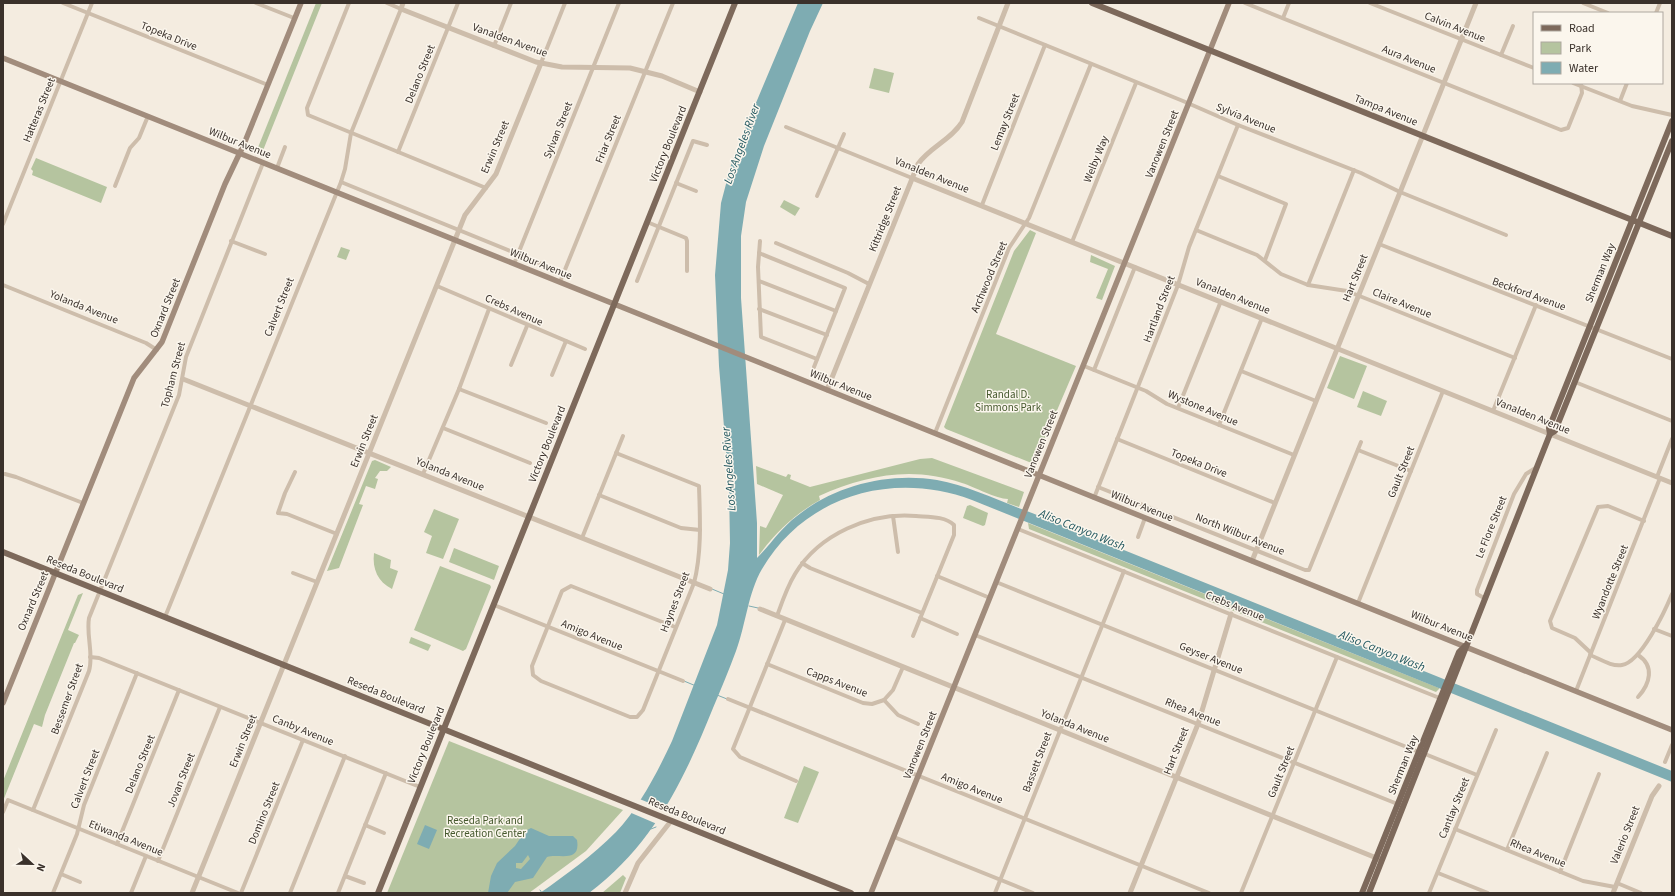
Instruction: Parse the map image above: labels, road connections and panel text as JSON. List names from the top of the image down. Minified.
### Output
{"streets":{"main road":["Tampa Avenue","Wilbur Avenue","Victory Boulevard","Vanowen Street","Sherman Way","Oxnard Street","Reseda Boulevard"],"street":["Calvin Avenue","Topeka Drive","Vanalden Avenue","Aura Avenue","Delano Street","Hatteras Street","Sylvia Avenue","Lemay Street","Sylvan Street","Friar Street","Erwin Street","Welby Way","Kittridge Street","Archwood Street","Hart Street","Beckford Avenue","Claire Avenue","Yolanda Avenue","Calvert Street","Hartland Street","Crebs Avenue","Topham Street","Wystone Avenue","Gault Street","Le Flore Street","North Wilbur Avenue","Wyandotte Street","Haynes Street","Amigo Avenue","Geyser Avenue","Capps Avenue","Bessemer Street","Rhea Avenue","Canby Avenue","Bassett Street","Jovan Street","Cantlay Street","Domino Street","Valerio Street","Etiwanda Avenue"]},"crossings":[["Calvin Avenue","Hart Street"],["Topeka Drive","Hatteras Street"],["Topeka Drive","Hart Street"],["Topeka Drive","Oxnard Street"],["Topeka Drive","Hartland Street"],["Vanalden Avenue","Delano Street"],["Vanalden Avenue","Lemay Street"],["Vanalden Avenue","Sylvan Street"],["Vanalden Avenue","Friar Street"],["Vanalden Avenue","Victory Boulevard"],["Vanalden Avenue","Vanowen Street"],["Vanalden Avenue","Erwin Street"],["Vanalden Avenue","Welby Way"],["Vanalden Avenue","Kittridge Street"],["Vanalden Avenue","Sherman Way"],["Vanalden Avenue","Archwood Street"],["Vanalden Avenue","Hart Street"],["Vanalden Avenue","Calvert Street"],["Vanalden Avenue","Hartland Street"],["Vanalden Avenue","Gault Street"],["Vanalden Avenue","Wyandotte Street"],["Aura Avenue","Hart Street"],["Delano Street","Canby Avenue"],["Delano Street","Etiwanda Avenue"],["Hatteras Street","Wilbur Avenue"],["Tampa Avenue","Vanowen Street"],["Tampa Avenue","Sherman Way"],["Tampa Avenue","Hart Street"],["Sylvia Avenue","Lemay Street"],["Sylvia Avenue","Vanowen Street"],["Sylvia Avenue","Welby Way"],["Sylvia Avenue","Kittridge Street"],["Sylvia Avenue","Archwood Street"],["Sylvia Avenue","Hart Street"],["Sylvia Avenue","Hartland Street"],["Sylvan Street","Wilbur Avenue"],["Friar Street","Wilbur Avenue"],["Wilbur Avenue","Victory Boulevard"],["Wilbur Avenue","Vanowen Street"],["Wilbur Avenue","Erwin Street"],["Wilbur Avenue","Kittridge Street"],["Wilbur Avenue","Sherman Way"],["Wilbur Avenue","Archwood Street"],["Wilbur Avenue","Hart Street"],["Wilbur Avenue","Calvert Street"],["Wilbur Avenue","Oxnard Street"],["Wilbur Avenue","Hartland Street"],["Wilbur Avenue","Topham Street"],["Wilbur Avenue","Gault Street"],["Wilbur Avenue","Wyandotte Street"],["Victory Boulevard","Yolanda Avenue"],["Victory Boulevard","Reseda Boulevard"],["Victory Boulevard","Amigo Avenue"],["Victory Boulevard","Canby Avenue"],["Vanowen Street","Yolanda Avenue"],["Vanowen Street","Crebs Avenue"],["Vanowen Street","Wystone Avenue"],["Vanowen Street","Amigo Avenue"],["Vanowen Street","Geyser Avenue"],["Vanowen Street","Rhea Avenue"],["Erwin Street","Yolanda Avenue"],["Erwin Street","Crebs Avenue"],["Erwin Street","Reseda Boulevard"],["Erwin Street","Canby Avenue"],["Erwin Street","Etiwanda Avenue"],["Sherman Way","Beckford Avenue"],["Sherman Way","Yolanda Avenue"],["Sherman Way","Crebs Avenue"],["Sherman Way","Le Flore Street"],["Sherman Way","Geyser Avenue"],["Sherman Way","Rhea Avenue"],["Hart Street","Beckford Avenue"],["Hart Street","Claire Avenue"],["Hart Street","Yolanda Avenue"],["Hart Street","Crebs Avenue"],["Hart Street","Wystone Avenue"],["Hart Street","North Wilbur Avenue"],["Hart Street","Amigo Avenue"],["Hart Street","Geyser Avenue"],["Hart Street","Rhea Avenue"],["Claire Avenue","Hartland Street"],["Yolanda Avenue","Calvert Street"],["Yolanda Avenue","Oxnard Street"],["Yolanda Avenue","Topham Street"],["Yolanda Avenue","Gault Street"],["Yolanda Avenue","Haynes Street"],["Yolanda Avenue","Bassett Street"],["Calvert Street","Reseda Boulevard"],["Calvert Street","Canby Avenue"],["Calvert Street","Etiwanda Avenue"],["Oxnard Street","Reseda Boulevard"],["Hartland Street","Wystone Avenue"],["Hartland Street","North Wilbur Avenue"],["Crebs Avenue","Gault Street"],["Crebs Avenue","Bassett Street"],["Topham Street","Reseda Boulevard"],["Topham Street","Bessemer Street"],["Gault Street","Geyser Avenue"],["Gault Street","Rhea Avenue"],["Reseda Boulevard","Bessemer Street"],["Haynes Street","Amigo Avenue"],["Amigo Avenue","Bassett Street"],["Geyser Avenue","Bassett Street"],["Geyser Avenue","Cantlay Street"],["Bessemer Street","Canby Avenue"],["Bessemer Street","Etiwanda Avenue"],["Rhea Avenue","Bassett Street"],["Rhea Avenue","Cantlay Street"],["Rhea Avenue","Valerio Street"],["Canby Avenue","Jovan Street"],["Canby Avenue","Domino Street"],["Jovan Street","Etiwanda Avenue"]],"water":["Los Angeles River","Aliso Canyon Wash"],"parks":["Randal D. Simmons Park","Reseda Park and Recreation Center"],"legend":["Road","Park","Water"],"north":"right"}
